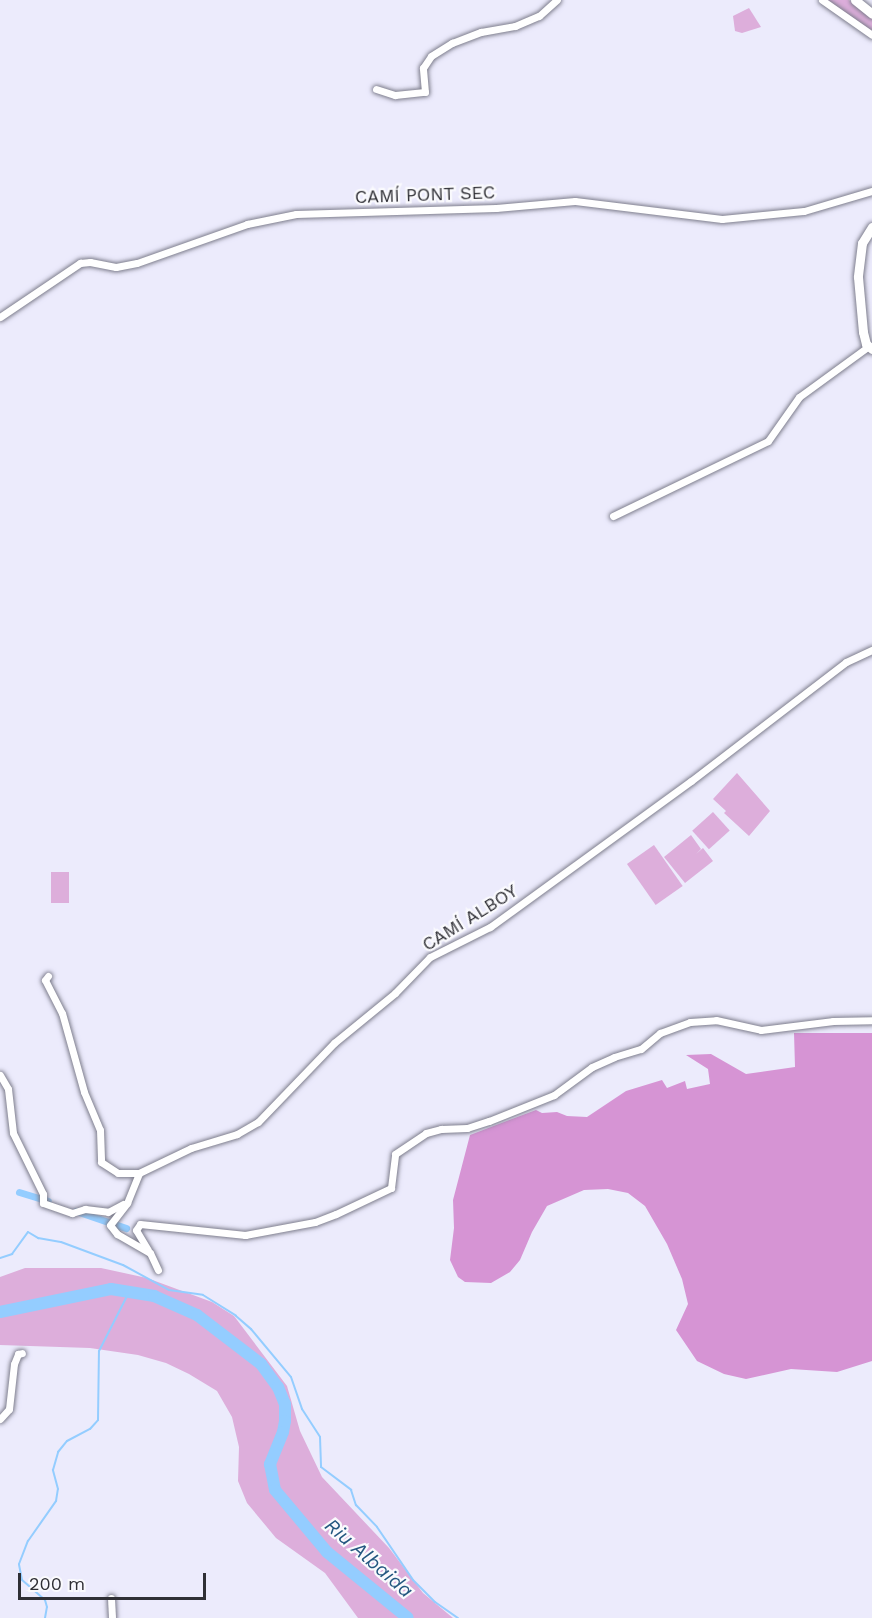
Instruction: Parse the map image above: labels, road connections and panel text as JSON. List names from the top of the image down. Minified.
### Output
{"streets":{"street":["CAMÍ PONT SEC","CAMÍ ALBOY"]},"water":["Riu Albaida"],"scale_bar":"200 m"}
